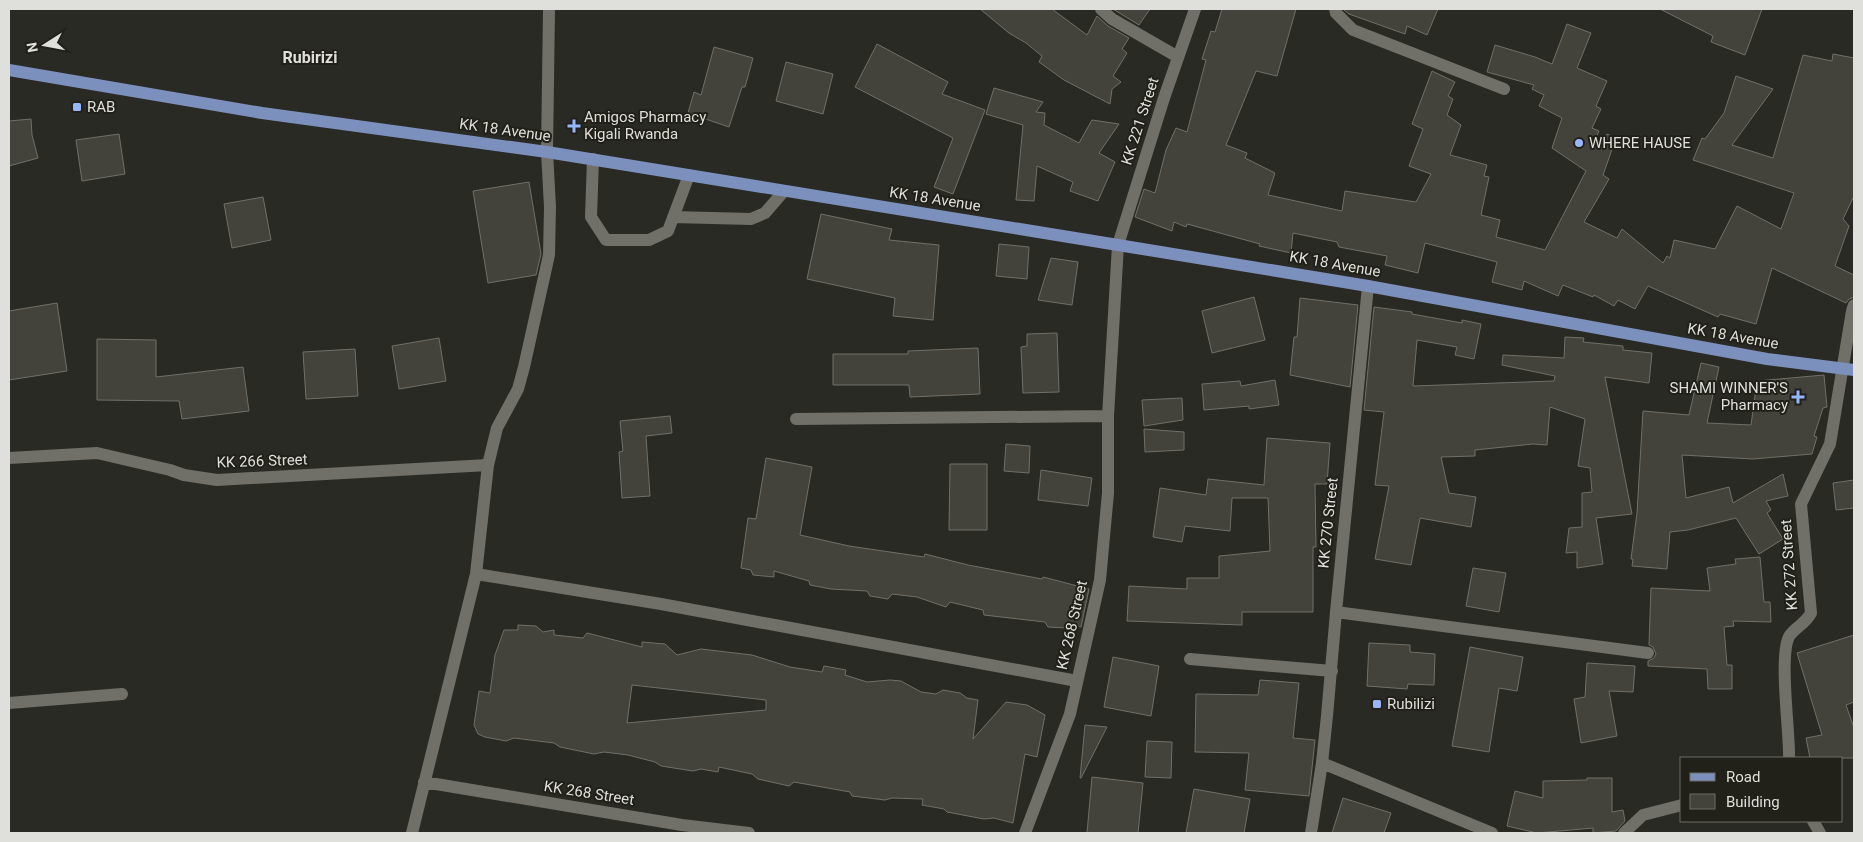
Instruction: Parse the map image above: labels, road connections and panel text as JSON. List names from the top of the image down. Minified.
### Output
{"streets":{"main road":["KK 18 Avenue"],"street":["KK 221 Street","KK 266 Street","KK 270 Street","KK 272 Street","KK 268 Street"]},"crossings":[["KK 221 Street","KK 18 Avenue"],["KK 221 Street","KK 268 Street"],["KK 18 Avenue","KK 270 Street"],["KK 18 Avenue","KK 272 Street"],["KK 18 Avenue","KK 268 Street"]],"districts":["Rubirizi"],"places":{"transit":["RAB","Rubilizi"],"health":["Amigos Pharmacy Kigali Rwanda","SHAMI WINNER'S Pharmacy"],"other":["WHERE HAUSE"]},"legend":["Road","Building"],"north":"left"}
